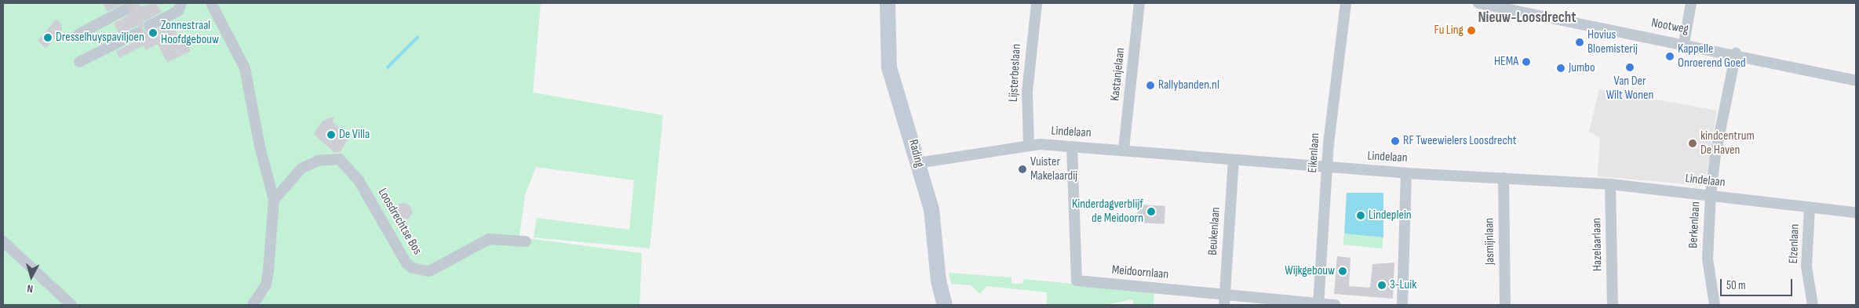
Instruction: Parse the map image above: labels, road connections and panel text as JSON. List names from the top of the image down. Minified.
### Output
{"streets":{"main road":["Rading"],"street":["Nootweg","Lijsterbeslaan","Kastanjelaan","Lindelaan","Eikenlaan","Loosdrechtse Bos","Berkenlaan","Beukenlaan","Jasmijnlaan","Elzenlaan","Hazelaarlaan","Meidoornlaan"]},"crossings":[["Nootweg","Berkenlaan"],["Lijsterbeslaan","Lindelaan"],["Kastanjelaan","Lindelaan"],["Lindelaan","Eikenlaan"],["Lindelaan","Rading"],["Lindelaan","Berkenlaan"],["Lindelaan","Beukenlaan"],["Lindelaan","Jasmijnlaan"],["Lindelaan","Elzenlaan"],["Lindelaan","Hazelaarlaan"],["Lindelaan","Meidoornlaan"],["Eikenlaan","Meidoornlaan"],["Beukenlaan","Meidoornlaan"]],"districts":["Nieuw-Loosdrecht"],"places":["Fu Ling","Zonnestraal Hoofdgebouw","Dresselhuyspaviljoen","Hovius Bloemisterij","Kappelle Onroerend Goed","HEMA","Van Der Wilt Wonen","Jumbo","Rallybanden.nl","De Villa","RF Tweewielers Loosdrecht","kindcentrum De Haven","Vuister Makelaardij","Kinderdagverblijf de Meidoorn","Lindeplein","Wijkgebouw","3-Luik"],"scale_bar":"50 m","north":"bottom"}
